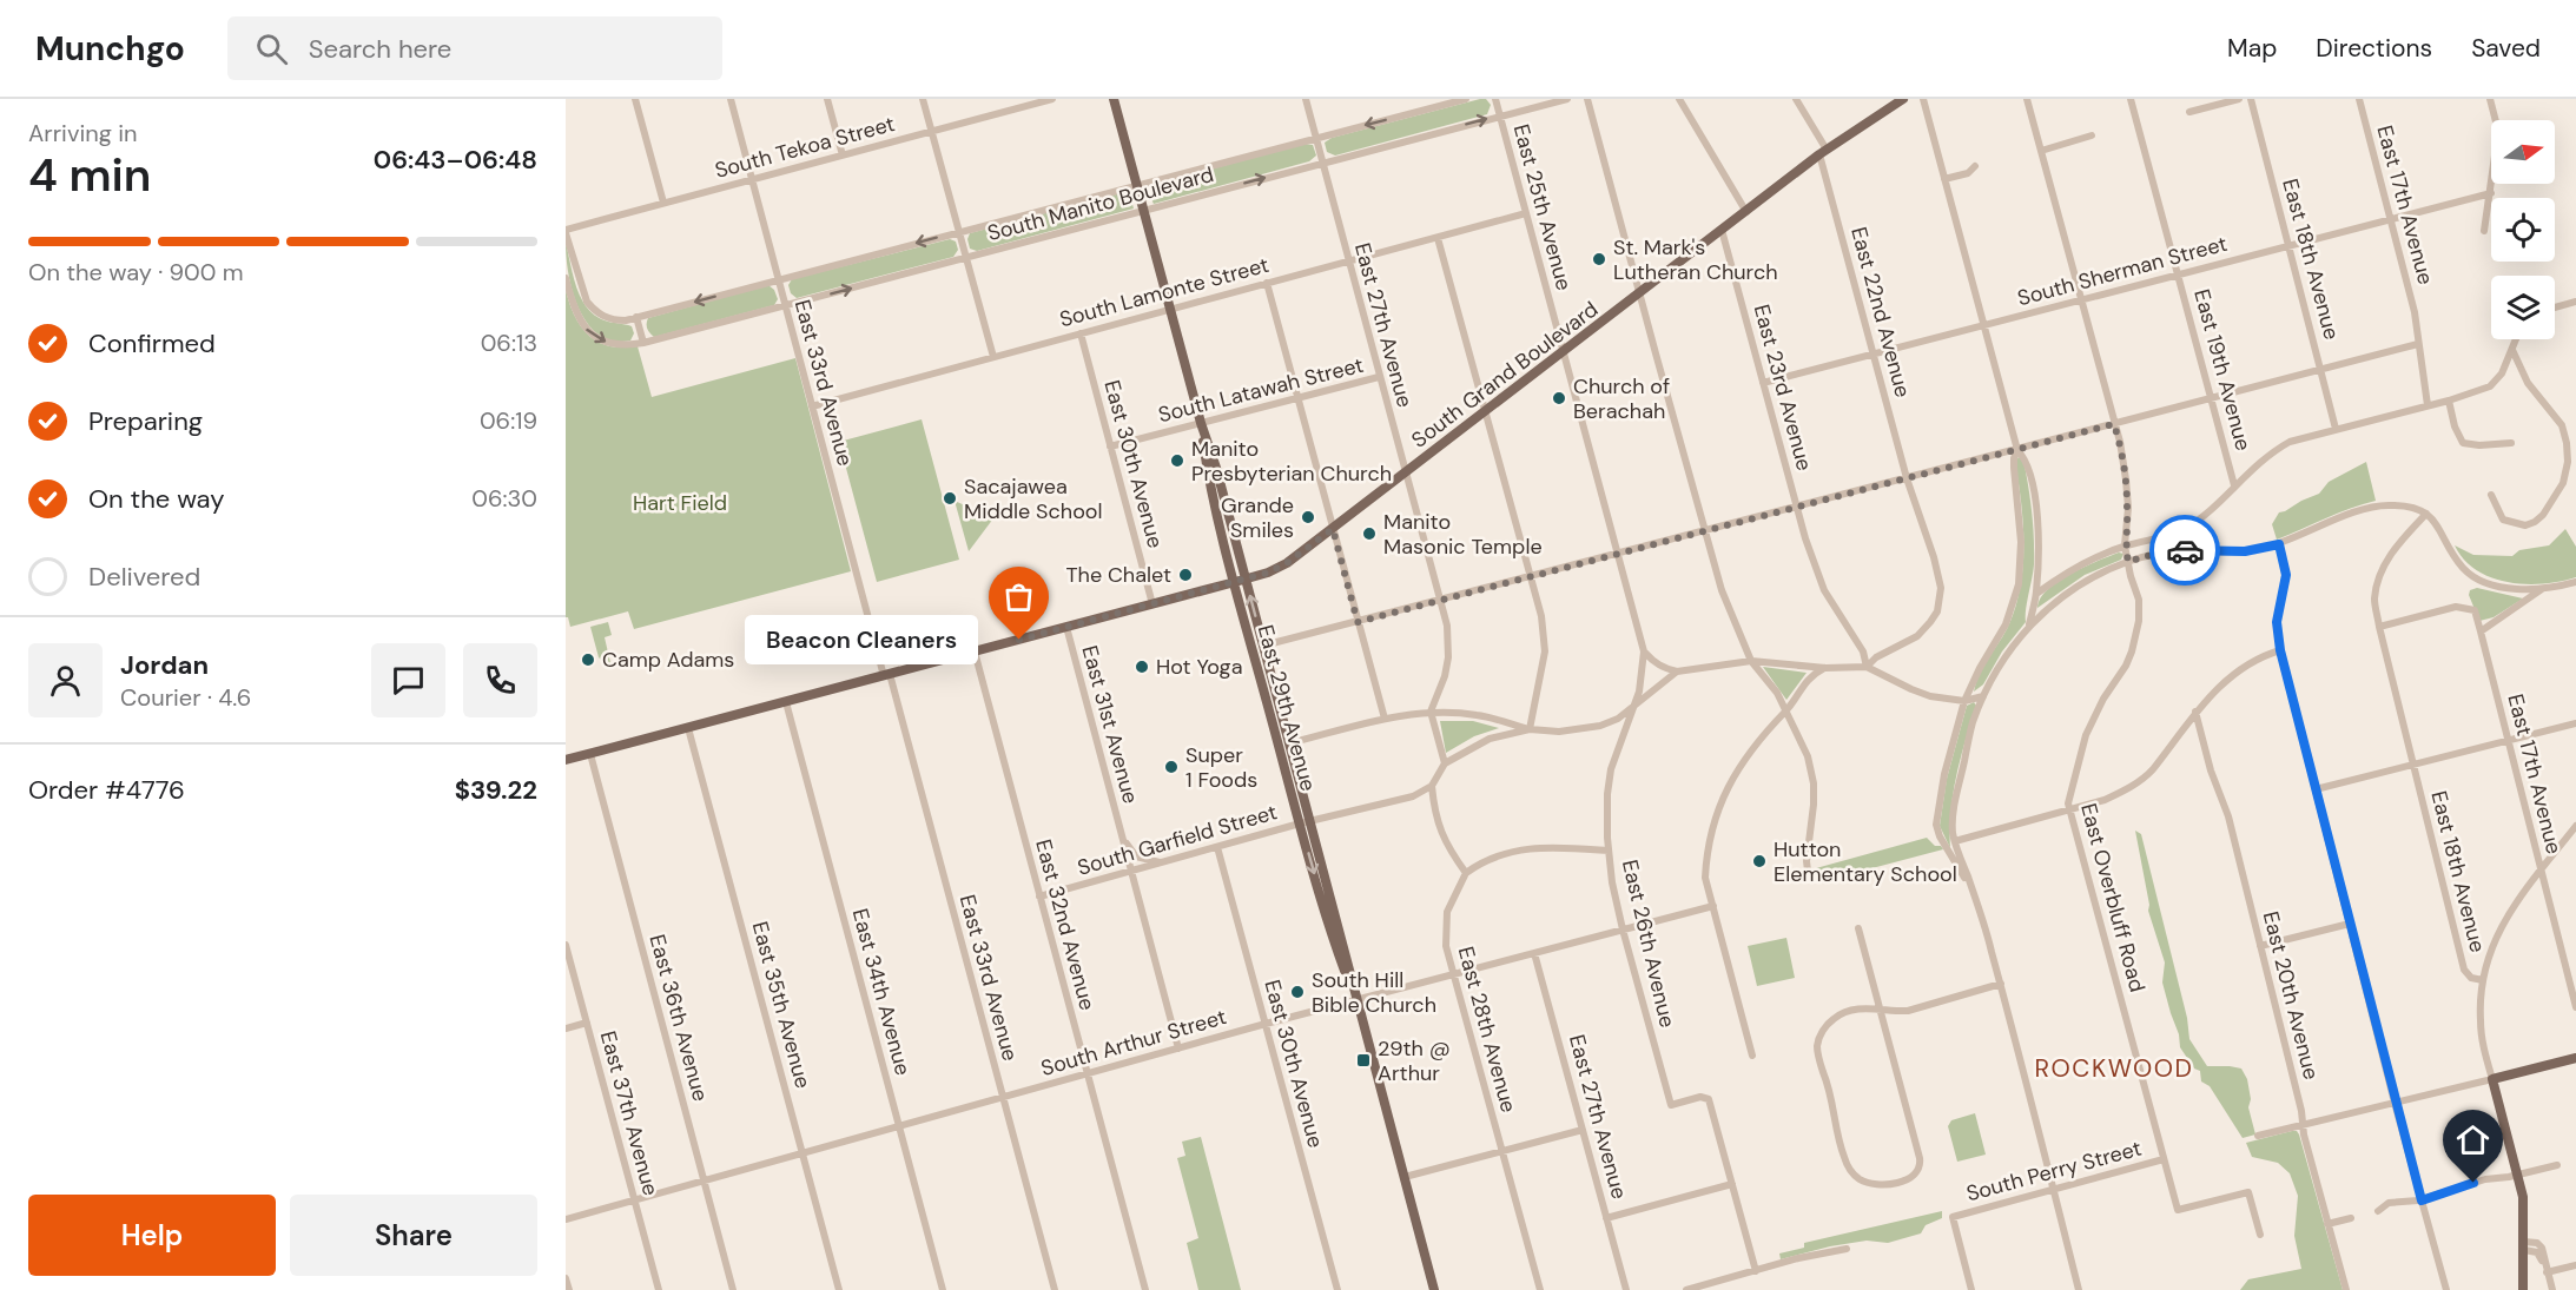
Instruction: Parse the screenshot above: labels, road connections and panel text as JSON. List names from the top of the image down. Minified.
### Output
{"streets":{"main road":["East 18th Avenue","South Grand Boulevard","East 29th Avenue"],"street":["South Tekoa Street","South Manito Boulevard","East 17th Avenue","East 25th Avenue","South Sherman Street","South Lamonte Street","East 22nd Avenue","East 27th Avenue","East 19th Avenue","East 33rd Avenue","East 23rd Avenue","South Latawah Street","East 30th Avenue","East 31st Avenue","South Garfield Street","East Overbluff Road","East 32nd Avenue","East 26th Avenue","East 34th Avenue","East 20th Avenue","East 35th Avenue","East 36th Avenue","East 28th Avenue","South Arthur Street","East 37th Avenue","South Perry Street"]},"crossings":[["South Tekoa Street","South Manito Boulevard"],["South Tekoa Street","East 33rd Avenue"],["South Manito Boulevard","East 25th Avenue"],["South Manito Boulevard","East 27th Avenue"],["South Manito Boulevard","East 33rd Avenue"],["South Manito Boulevard","East 29th Avenue"],["East 17th Avenue","South Sherman Street"],["East 25th Avenue","South Lamonte Street"],["East 25th Avenue","South Grand Boulevard"],["East 25th Avenue","East 26th Avenue"],["East 18th Avenue","South Sherman Street"],["South Sherman Street","East 22nd Avenue"],["South Sherman Street","East 19th Avenue"],["South Sherman Street","East 23rd Avenue"],["South Lamonte Street","East 27th Avenue"],["South Lamonte Street","East 33rd Avenue"],["South Lamonte Street","East 30th Avenue"],["South Lamonte Street","East 29th Avenue"],["East 22nd Avenue","South Grand Boulevard"],["East 22nd Avenue","East 23rd Avenue"],["East 27th Avenue","South Grand Boulevard"],["East 27th Avenue","South Latawah Street"],["East 27th Avenue","South Arthur Street"],["South Grand Boulevard","East 33rd Avenue"],["South Grand Boulevard","East 23rd Avenue"],["South Grand Boulevard","East 30th Avenue"],["South Grand Boulevard","East 29th Avenue"],["South Grand Boulevard","East 31st Avenue"],["South Grand Boulevard","East 32nd Avenue"],["South Grand Boulevard","East 34th Avenue"],["South Grand Boulevard","East 35th Avenue"],["South Grand Boulevard","East 36th Avenue"],["East 33rd Avenue","South Arthur Street"],["South Latawah Street","East 30th Avenue"],["South Latawah Street","East 29th Avenue"],["East 30th Avenue","South Garfield Street"],["East 30th Avenue","South Arthur Street"],["East 29th Avenue","South Garfield Street"],["East 29th Avenue","South Arthur Street"],["East 31st Avenue","South Garfield Street"],["East 31st Avenue","South Arthur Street"],["South Garfield Street","East 32nd Avenue"],["East Overbluff Road","South Perry Street"],["East 32nd Avenue","South Arthur Street"],["East 26th Avenue","South Arthur Street"],["East 34th Avenue","South Arthur Street"],["East 35th Avenue","South Arthur Street"],["East 36th Avenue","South Arthur Street"],["East 28th Avenue","South Arthur Street"],["South Arthur Street","East 37th Avenue"]],"districts":["ROCKWOOD"],"parks":["Hart Field"],"places":{"other":["St. Mark's Lutheran Church","Church of Berachah","Manito Presbyterian Church","Sacajawea Middle School","Grande Smiles","Manito Masonic Temple","The Chalet","Beacon Cleaners","Camp Adams","Hot Yoga","Super 1 Foods","Hutton Elementary School","South Hill Bible Church"],"transit":["29th @ Arthur"]},"north":"right","page":{"header":"Munchgo","search":"Search here","nav":["Map","Directions","Saved"],"heading":["4 min","Arriving in","06:43–06:48"],"panel":["Jordan","Courier · 4.6","Order #4776","$39.22"],"bar":"On the way · 900 m","list":[["Confirmed","06:13"],["Preparing","06:19"],["On the way","06:30"],"Delivered"],"bubble":"Beacon Cleaners","buttons":["Help","Share"]}}
